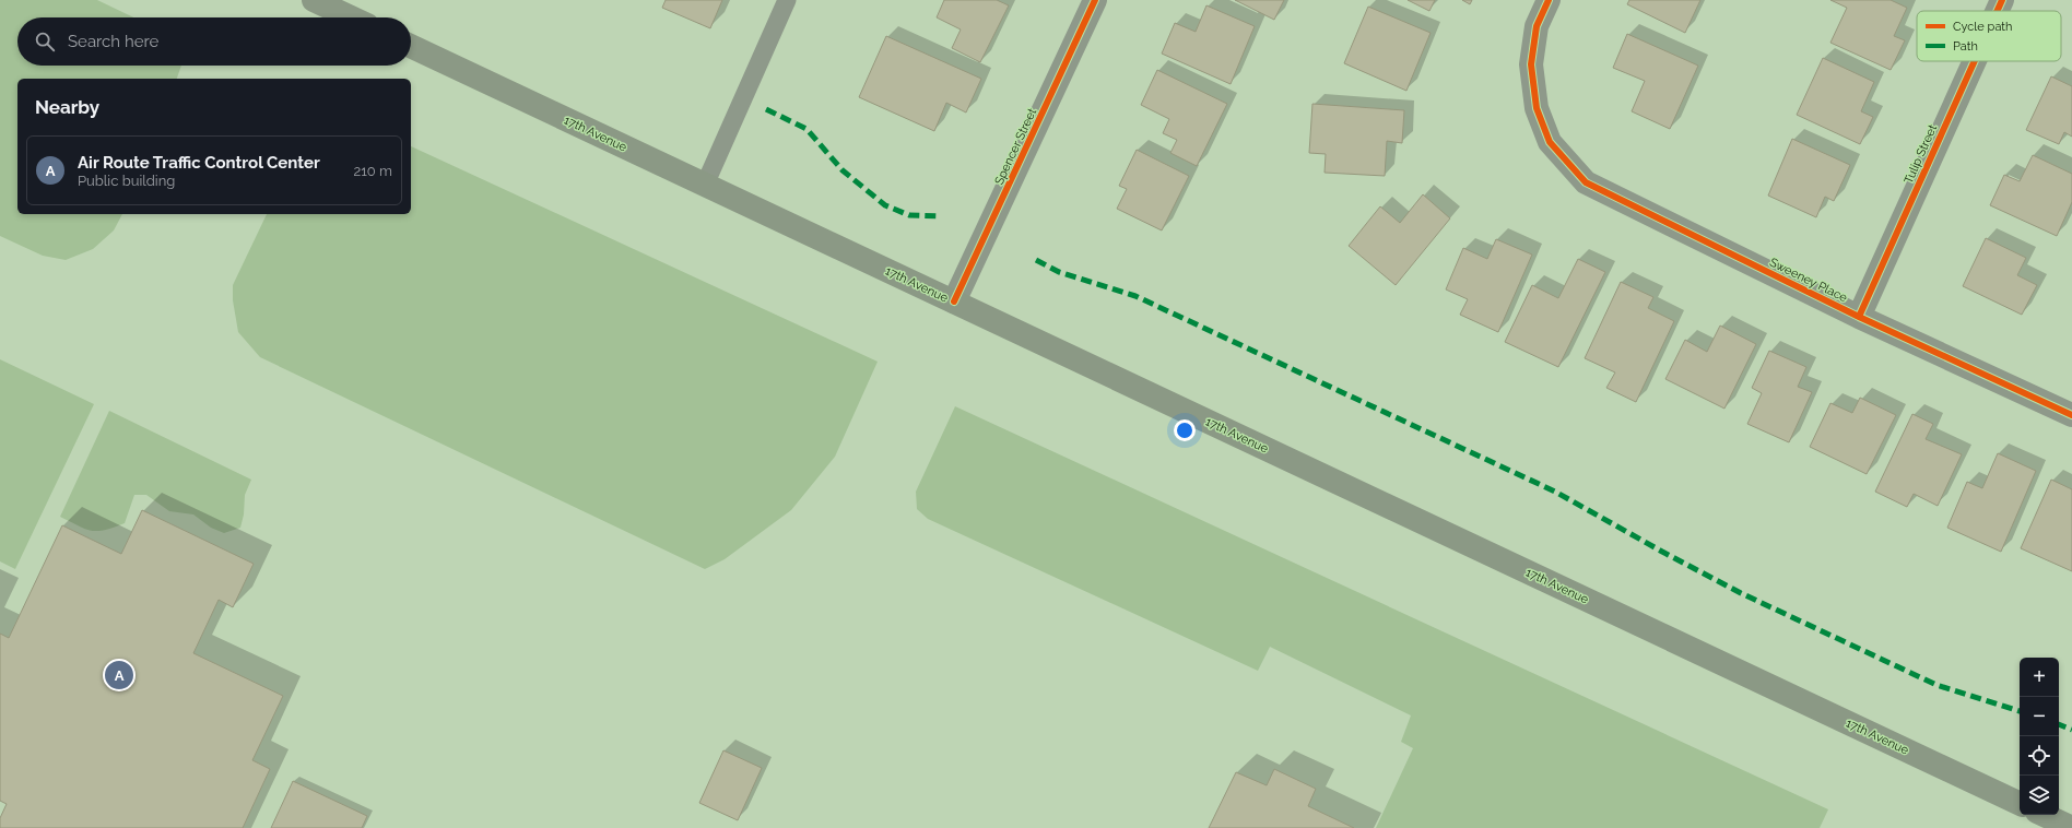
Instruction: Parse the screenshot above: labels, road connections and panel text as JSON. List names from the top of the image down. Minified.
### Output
{"streets":{"main road":["17th Avenue"],"street":["Spencer Street","Tulip Street","Sweeney Place"]},"crossings":[["17th Avenue","Spencer Street"],["Tulip Street","Sweeney Place"]],"legend":["Cycle path","Path"],"page":{"search":"Search here","heading":"Nearby","list":[{"mark":"A","name":"Air Route Traffic Control Center","note":"Public building","value":"210 m"}],"map_buttons":["+","−"],"pins":"A"}}
